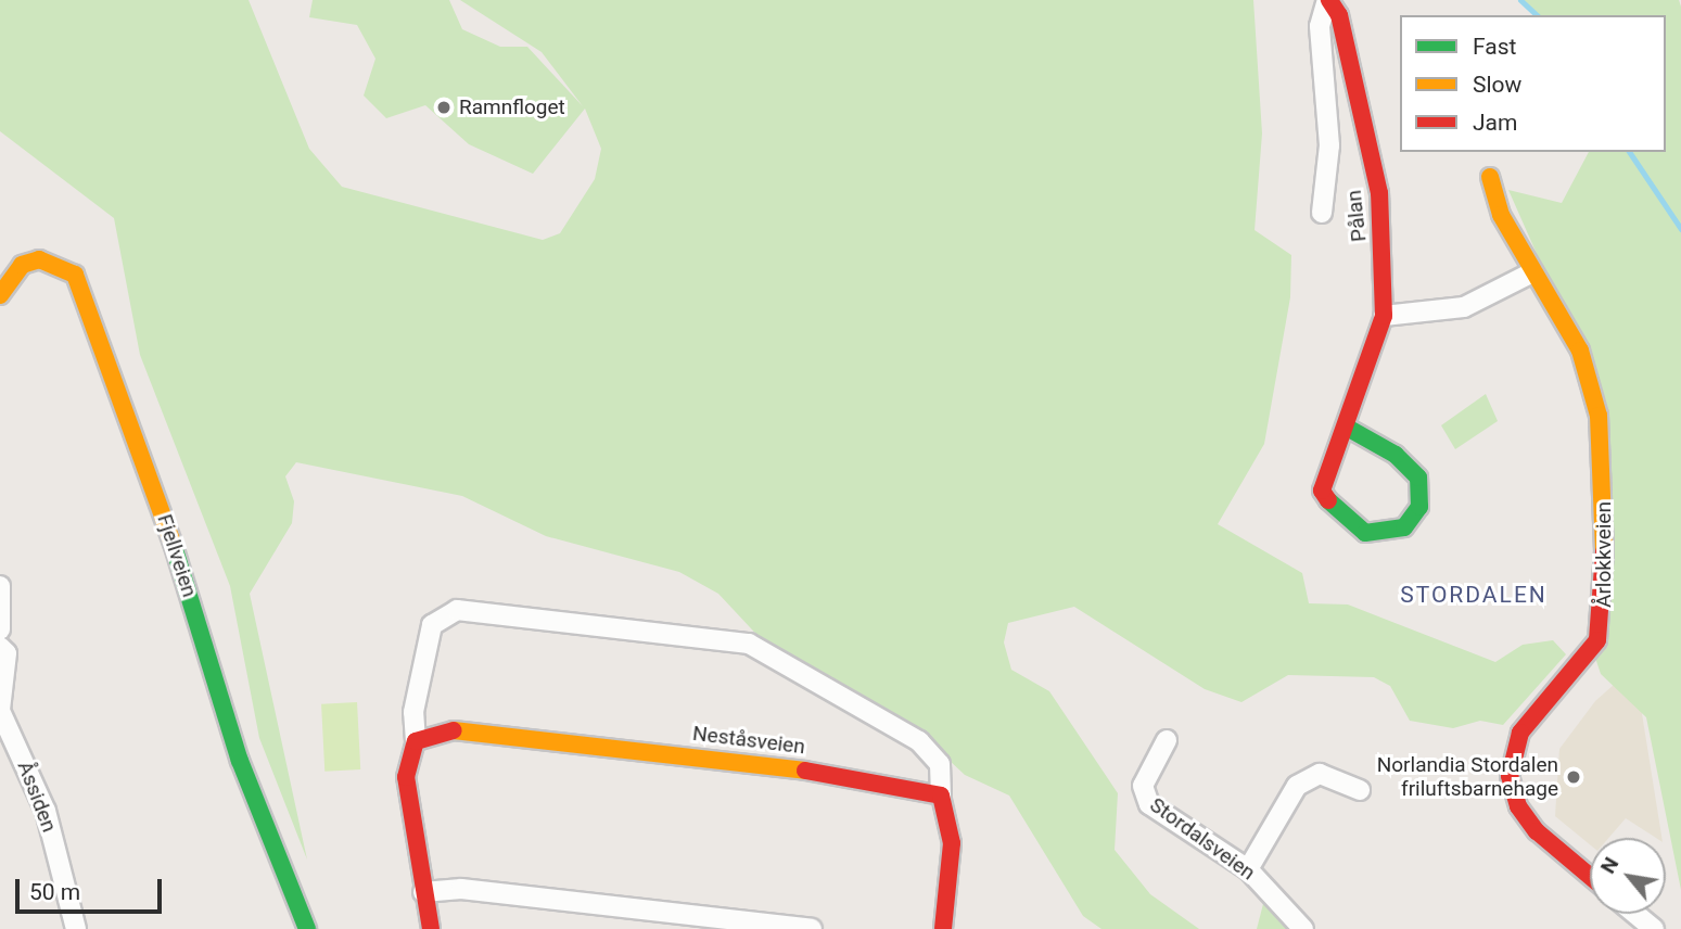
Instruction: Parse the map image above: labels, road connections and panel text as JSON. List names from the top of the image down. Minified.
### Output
{"streets":{"street":["Pålan","Årlokkveien","Fjellveien","Neståsveien","Åssiden","Stordalsveien"]},"districts":["STORDALEN"],"places":["Ramnfloget","Norlandia Stordalen friluftsbarnehage"],"legend":["Fast","Slow","Jam"],"scale_bar":"50 m","north":"top left"}
